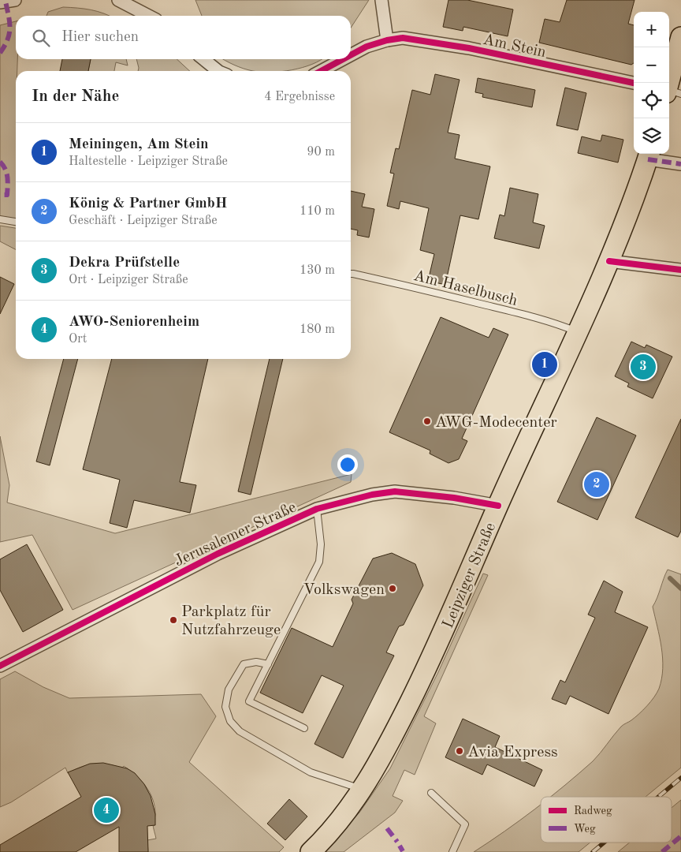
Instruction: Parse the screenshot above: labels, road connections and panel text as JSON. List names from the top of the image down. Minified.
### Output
{"streets":{"main road":["Leipziger Straße"],"street":["Am Stein","Jerusalemer Straße"],"lane":["Am Haselbusch"]},"crossings":[["Am Haselbusch","Leipziger Straße"],["Jerusalemer Straße","Leipziger Straße"]],"places":["AWG-Modecenter","Volkswagen","Parkplatz für Nutzfahrzeuge","Avia Express"],"legend":["Radweg","Weg"],"page":{"map_buttons":["+","−"],"search":"Hier suchen","heading":["In der Nähe","4 Ergebnisse"],"list":[{"mark":"1","name":"Meiningen, Am Stein","note":"Haltestelle · Leipziger Straße","value":"90 m"},{"mark":"2","name":"König & Partner GmbH","note":"Geschäft · Leipziger Straße","value":"110 m"},{"mark":"3","name":"Dekra Prüfstelle","note":"Ort · Leipziger Straße","value":"130 m"},{"mark":"4","name":"AWO-Seniorenheim","note":"Ort","value":"180 m"}],"pins":["1","3","2","4"]}}
